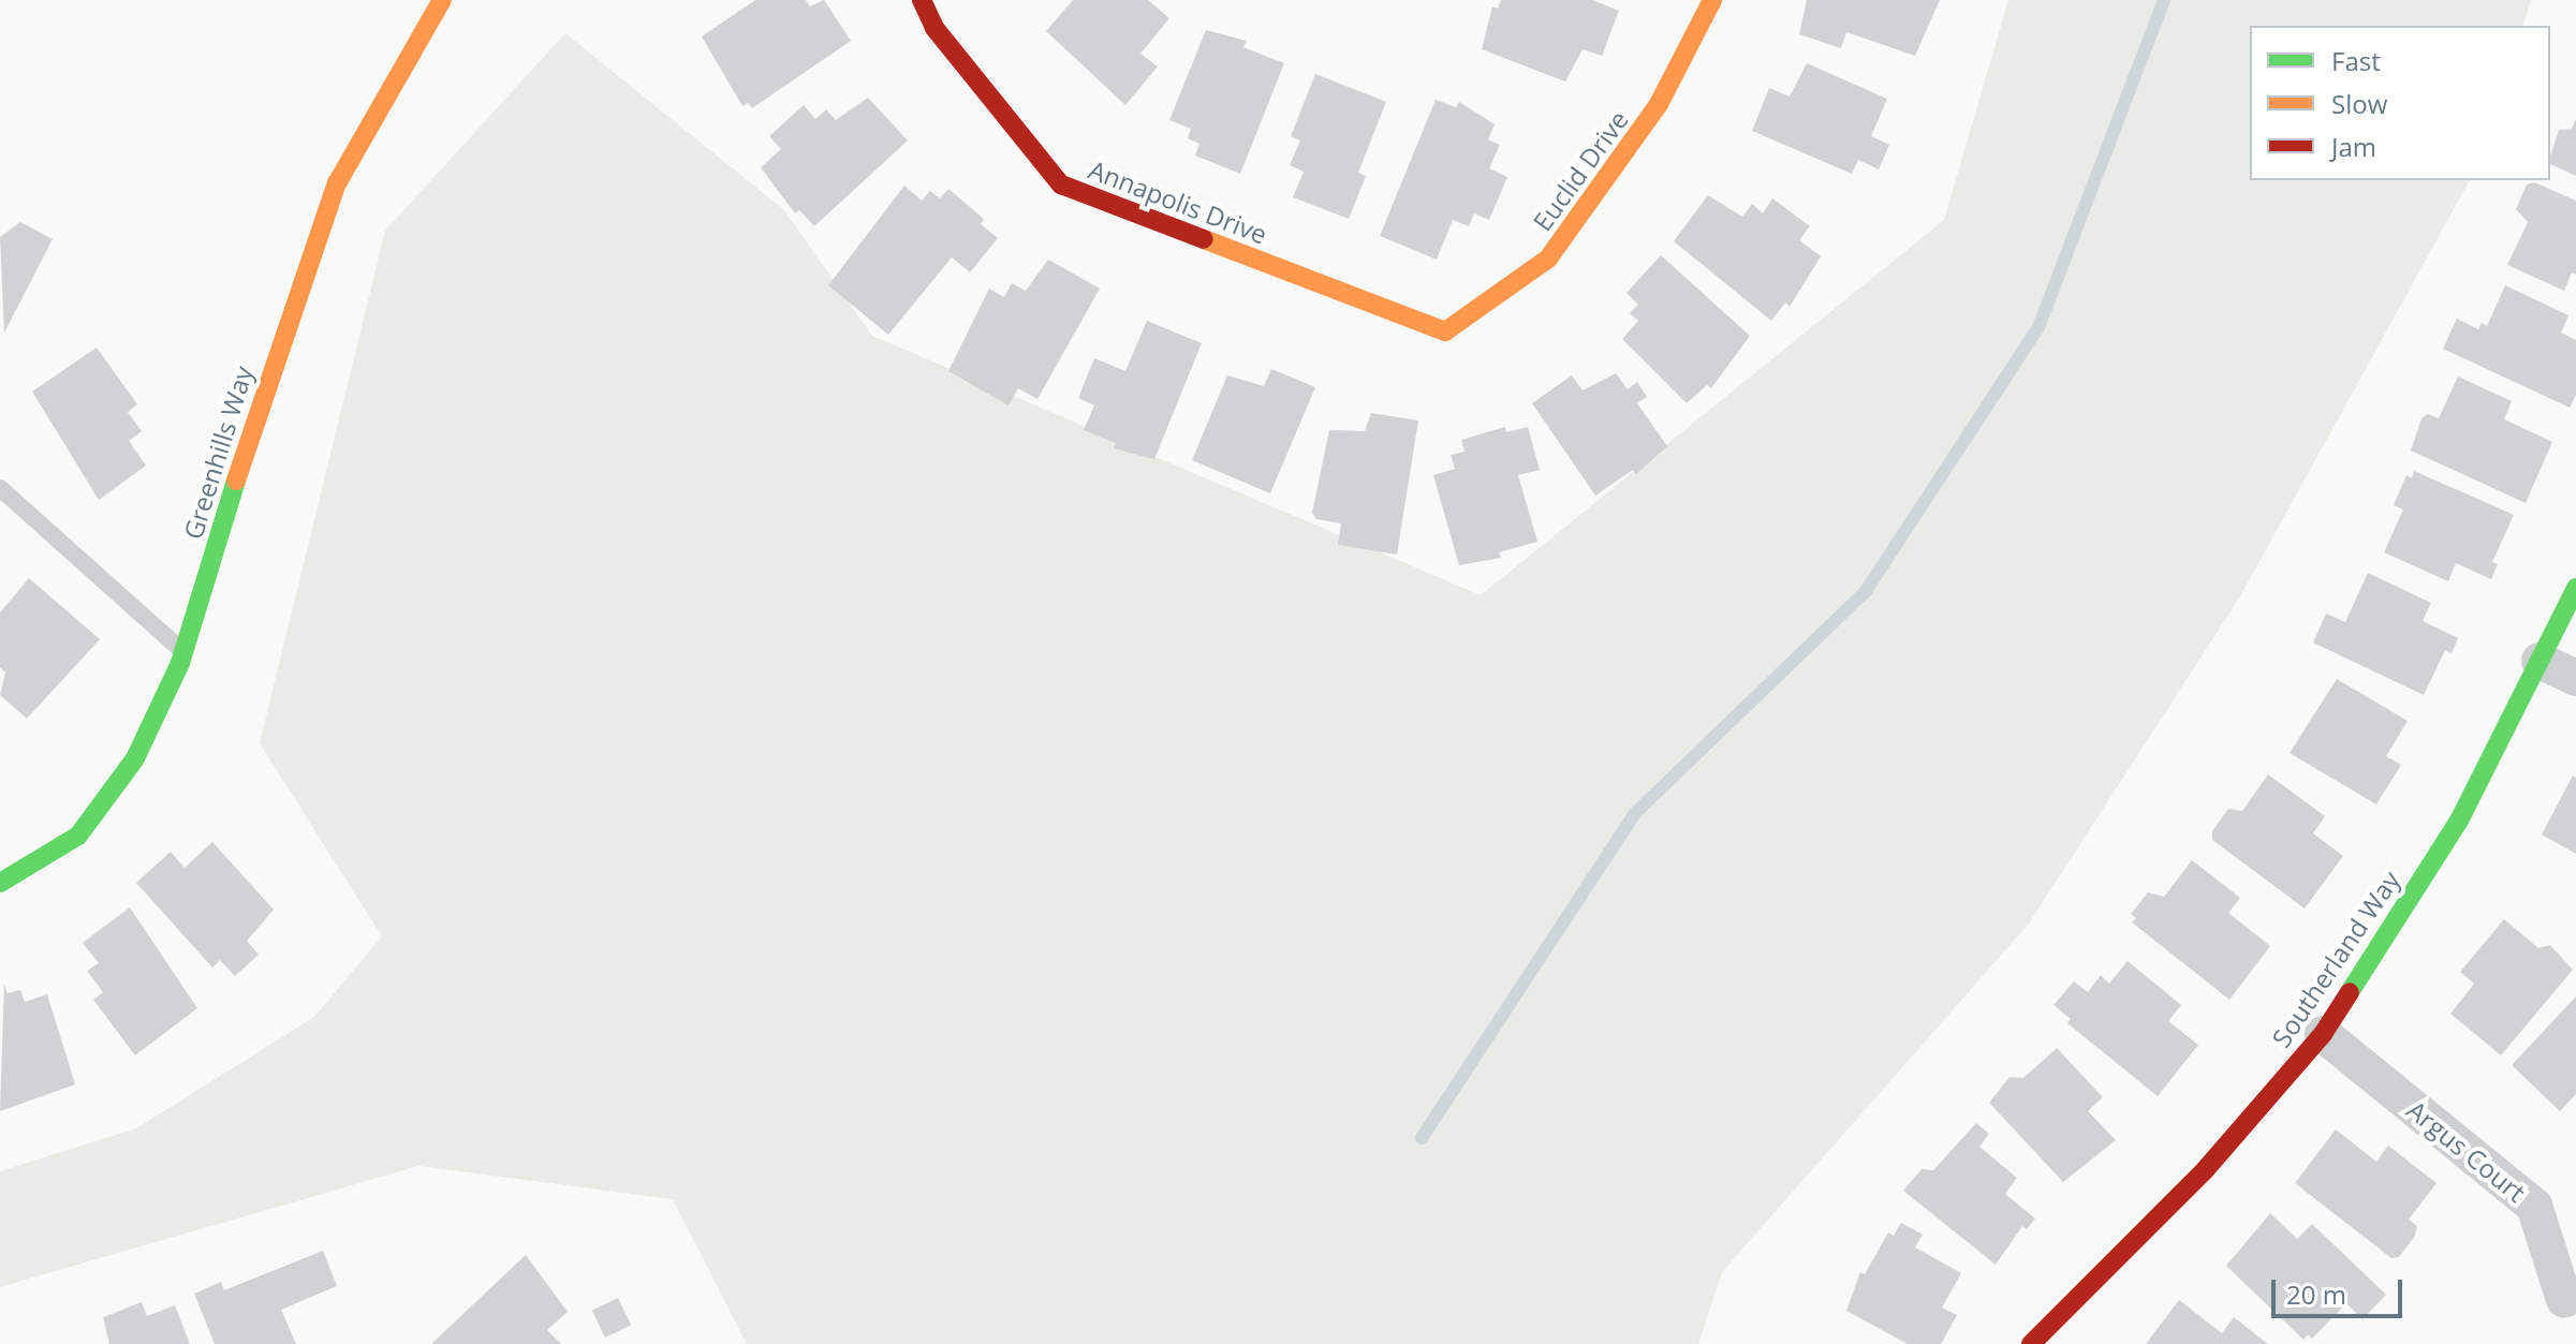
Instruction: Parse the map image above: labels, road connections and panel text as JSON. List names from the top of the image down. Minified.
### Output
{"streets":{"street":["Euclid Drive","Annapolis Drive","Greenhills Way","Southerland Way","Argus Court"]},"crossings":[["Euclid Drive","Annapolis Drive"],["Southerland Way","Argus Court"]],"legend":["Fast","Slow","Jam"],"scale_bar":"20 m"}
